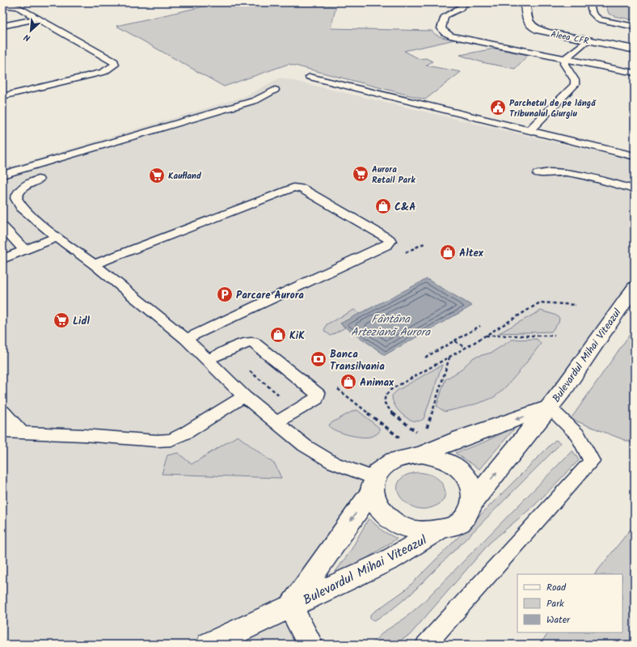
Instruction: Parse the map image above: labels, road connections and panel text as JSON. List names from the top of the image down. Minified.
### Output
{"streets":{"main road":["Aleea CFR","Bulevardul Mihai Viteazul"]},"water":["Fântâna Arteziană Aurora"],"places":{"public building":["Parchetul de pe lângă Tribunalul Giurgiu"],"supermarket":["Aurora Retail Park","Kaufland","Lidl"],"shop":["C&A","Altex","KiK","Animax"],"parking":["Parcare Aurora"],"bank":["Banca Transilvania"]},"legend":["Road","Park","Water"],"north":"bottom left"}
